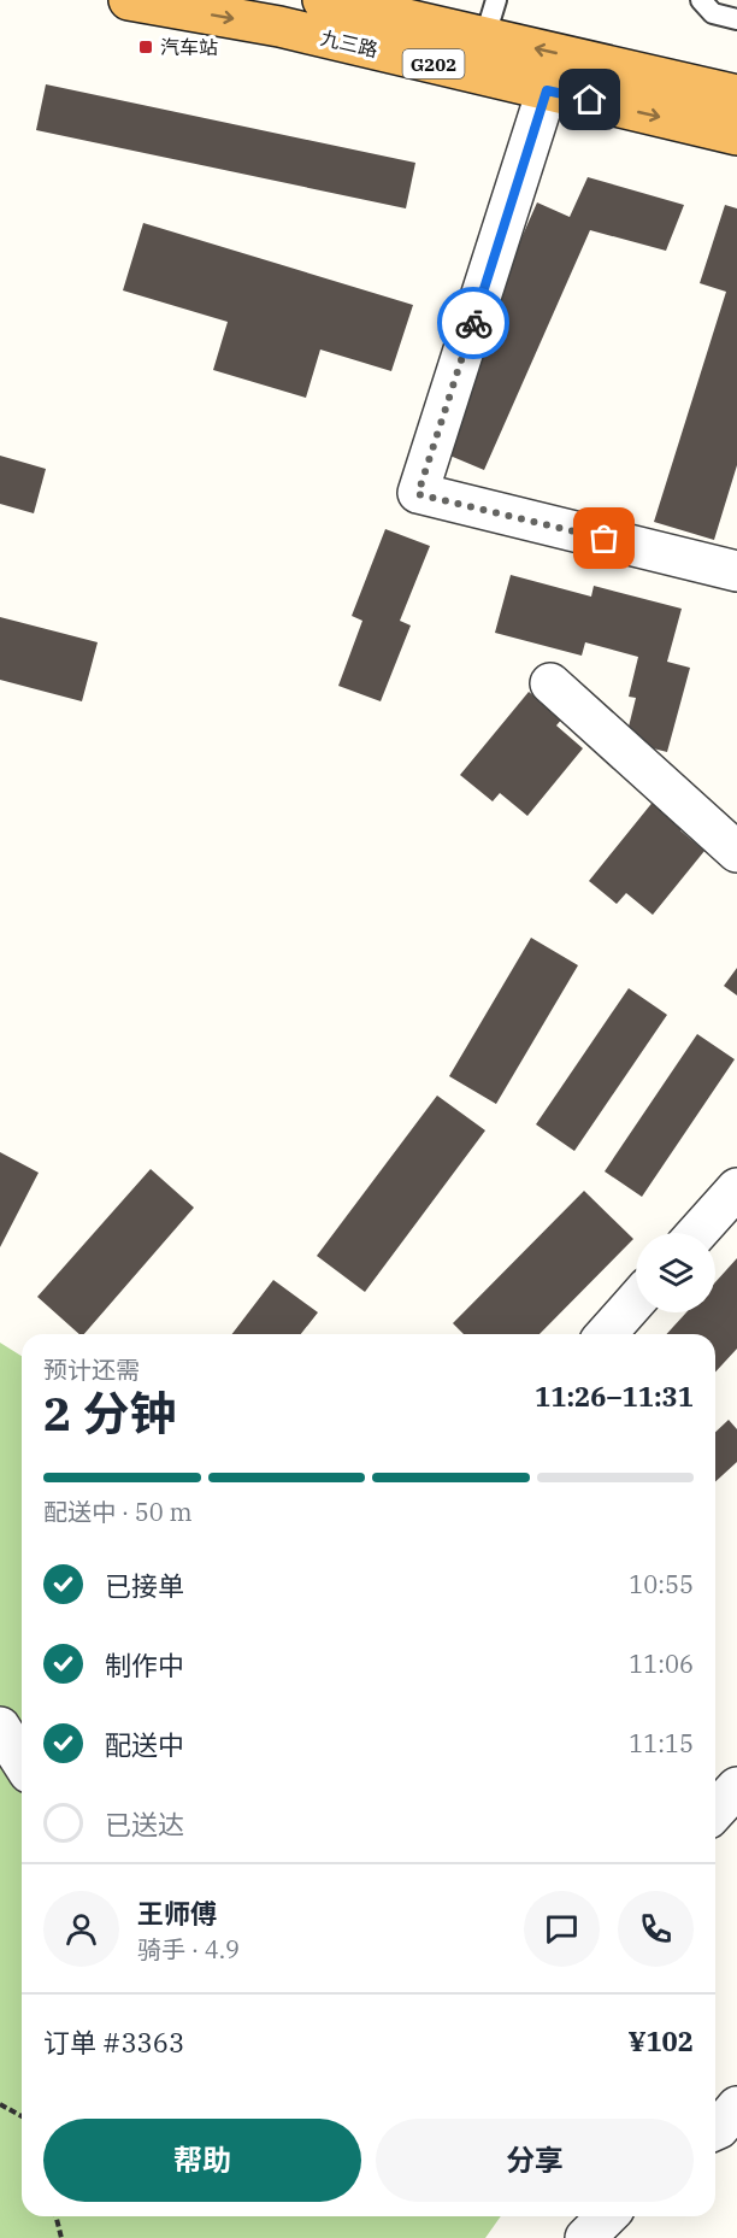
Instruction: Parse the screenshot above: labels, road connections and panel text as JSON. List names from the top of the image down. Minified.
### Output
{"streets":{"highway":["九三路","G202"]},"places":{"transit":["汽车站"]},"page":{"heading":["2 分钟","预计还需","11:26–11:31"],"panel":["王师傅","骑手 · 4.9","订单 #3363","¥102"],"bar":"配送中 · 50 m","list":[["已接单","10:55"],["制作中","11:06"],["配送中","11:15"],"已送达"],"buttons":["帮助","分享"]}}
